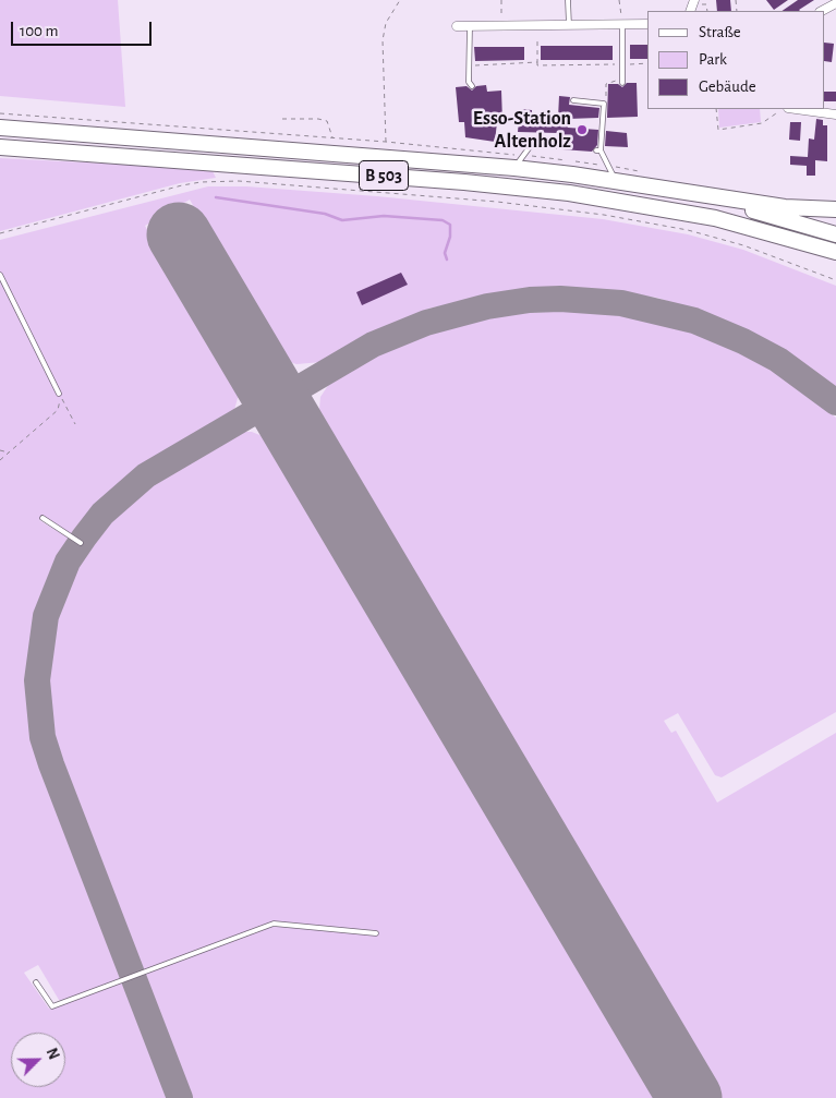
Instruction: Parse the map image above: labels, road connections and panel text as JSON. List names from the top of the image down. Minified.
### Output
{"streets":{"highway":["B 503"]},"places":["Esso-Station Altenholz"],"legend":["Straße","Park","Gebäude"],"scale_bar":"100 m","north":"top right"}
